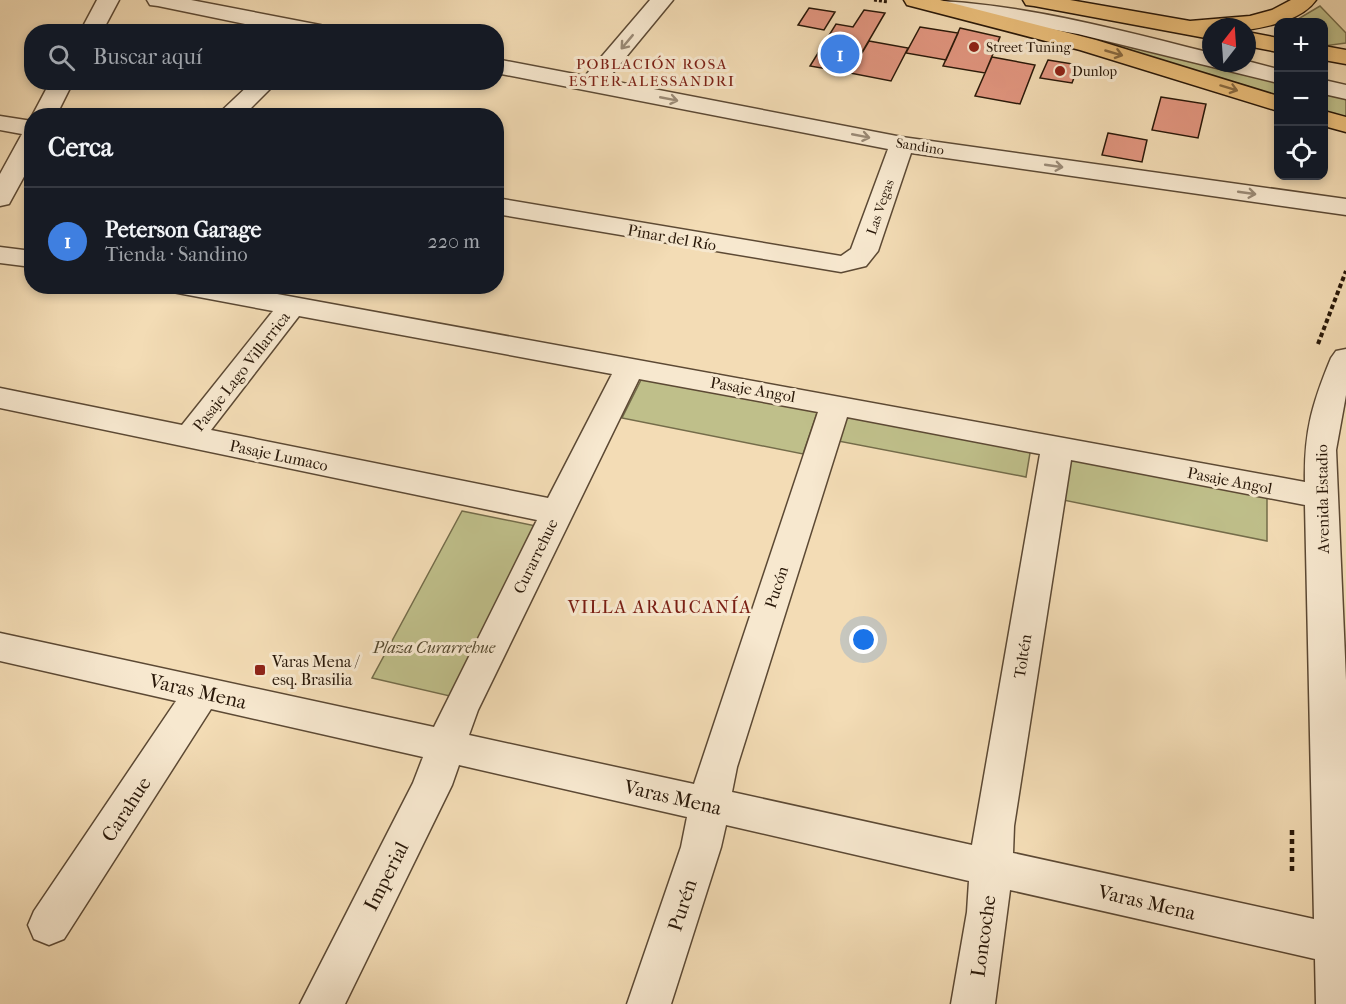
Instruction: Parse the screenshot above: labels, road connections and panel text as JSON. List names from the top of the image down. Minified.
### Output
{"streets":{"street":["Sandino","Las Vegas","Pinar del Río","Pasaje Lago Villarrica","Pasaje Angol","Pasaje Lumaco","Avenida Estadio","Curarrehue","Pucón","Toltén","Varas Mena","Carahue","Imperial","Purén","Loncoche"]},"crossings":[["Sandino","Las Vegas"],["Las Vegas","Pinar del Río"],["Pasaje Lago Villarrica","Pasaje Angol"],["Pasaje Lago Villarrica","Pasaje Lumaco"],["Pasaje Angol","Avenida Estadio"],["Pasaje Angol","Curarrehue"],["Pasaje Angol","Pucón"],["Pasaje Angol","Toltén"],["Pasaje Lumaco","Curarrehue"],["Avenida Estadio","Varas Mena"],["Curarrehue","Varas Mena"],["Curarrehue","Imperial"],["Pucón","Varas Mena"],["Pucón","Purén"],["Toltén","Varas Mena"],["Toltén","Loncoche"],["Varas Mena","Carahue"],["Varas Mena","Imperial"],["Varas Mena","Purén"],["Varas Mena","Loncoche"]],"districts":["POBLACIÓN ROSA ESTER ALESSANDRI","VILLA ARAUCANÍA"],"parks":["Plaza Curarrehue"],"places":{"other":["Street Tuning","Dunlop"],"transit":["Varas Mena / esq. Brasilia"]},"north":"top","page":{"map_buttons":["+","−"],"search":"Buscar aquí","pins":"1","heading":"Cerca","list":[{"mark":"1","name":"Peterson Garage","note":"Tienda · Sandino","value":"220 m"}]}}
